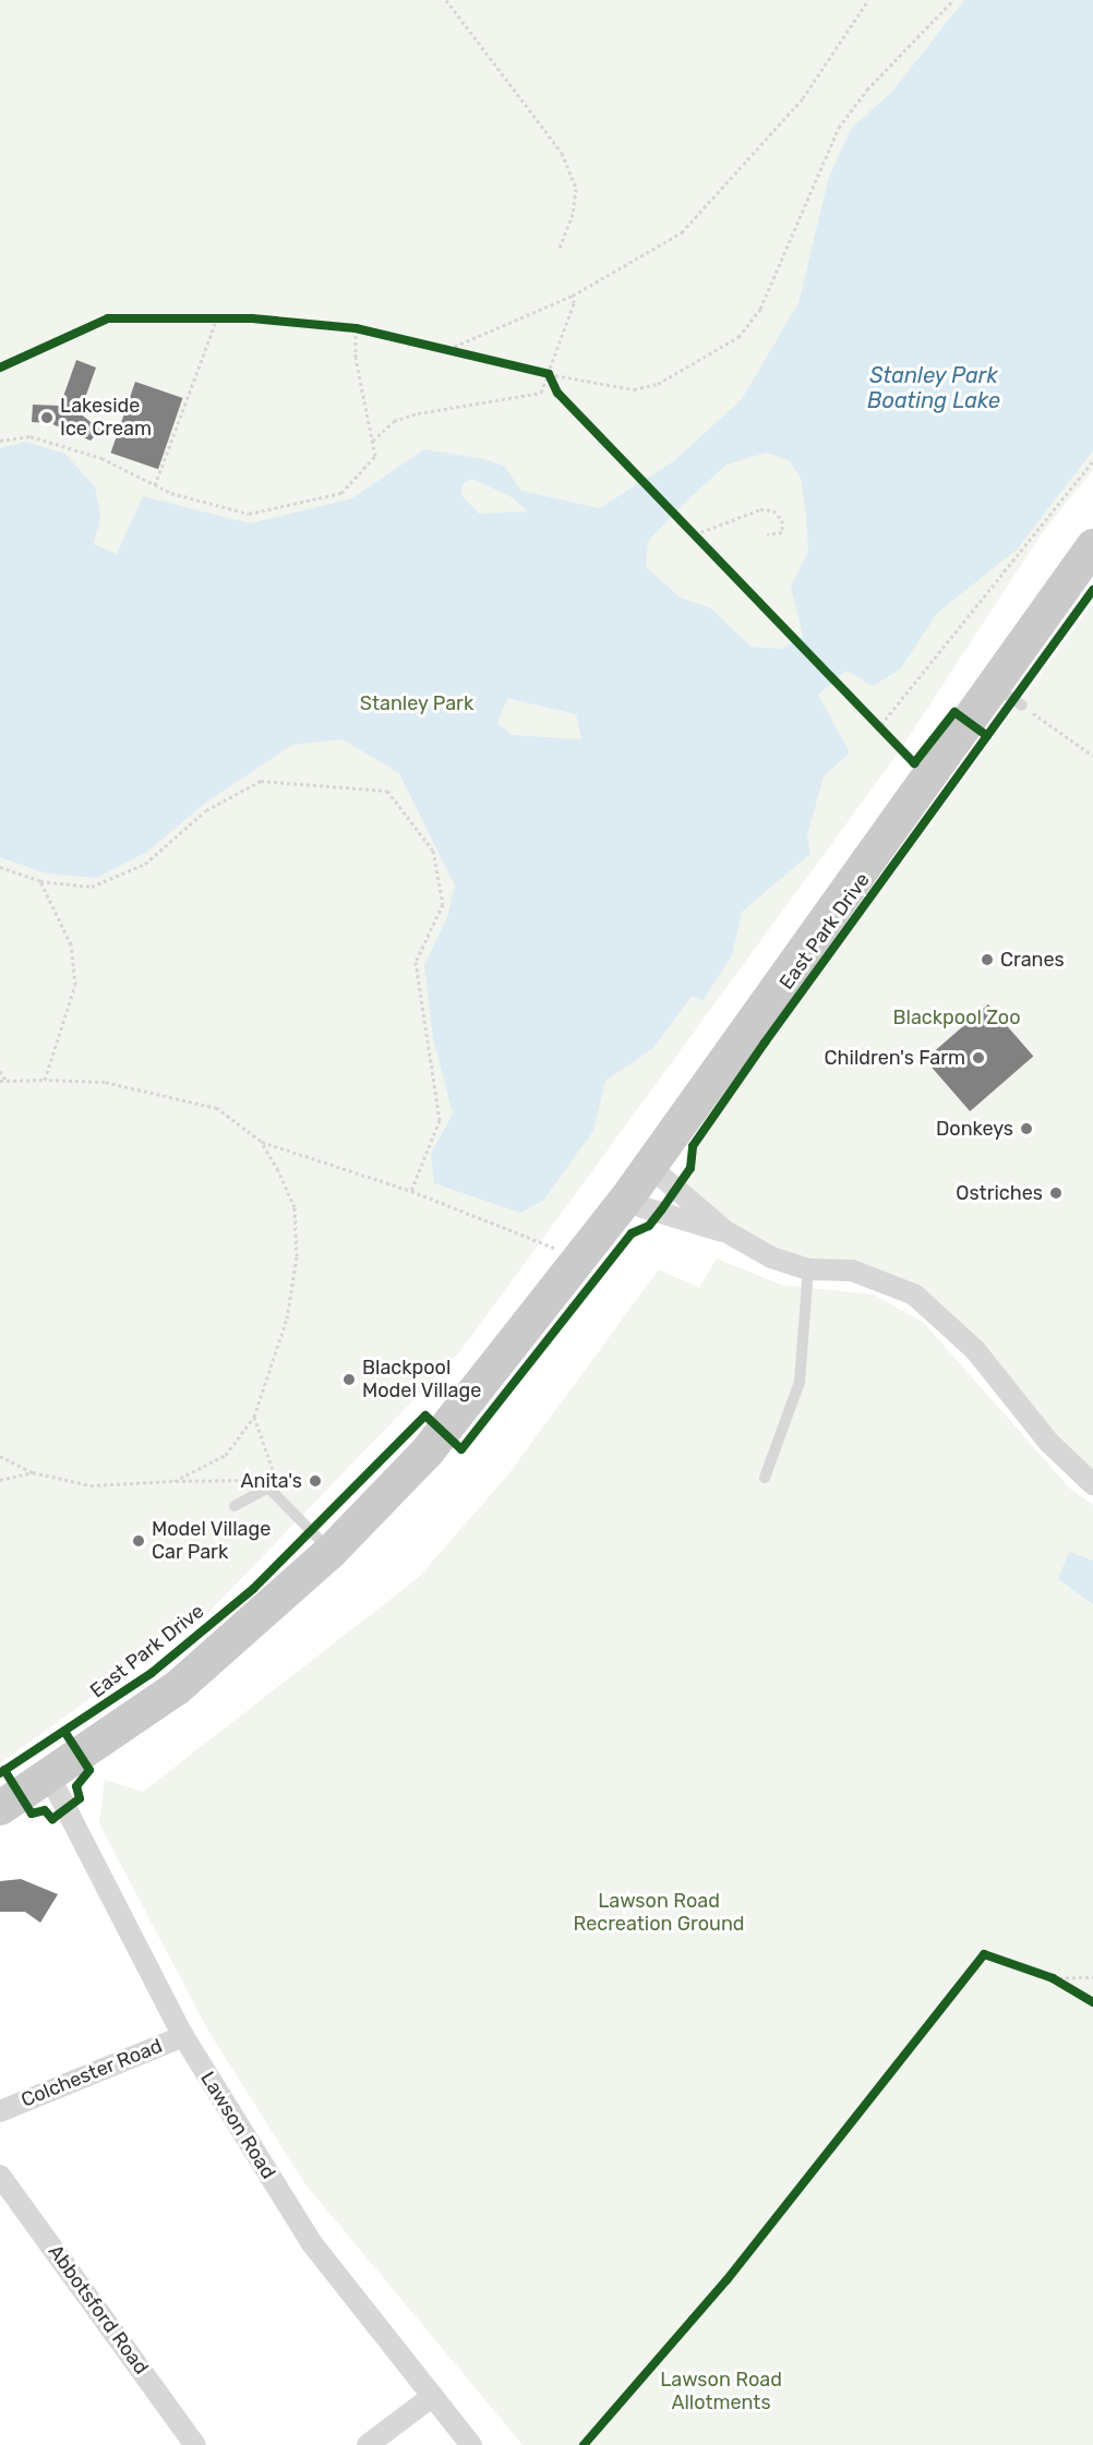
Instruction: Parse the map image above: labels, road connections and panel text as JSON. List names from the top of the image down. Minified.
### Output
{"streets":{"main road":["East Park Drive"],"street":["Colchester Road","Lawson Road","Abbotsford Road"]},"crossings":[["East Park Drive","Lawson Road"],["Colchester Road","Lawson Road"]],"water":["Stanley Park Boating Lake"],"parks":["Stanley Park","Blackpool Zoo","Lawson Road Recreation Ground","Lawson Road Allotments"],"places":["Lakeside Ice Cream","Cranes","Children's Farm","Donkeys","Ostriches","Blackpool Model Village","Anita's","Model Village Car Park"]}
